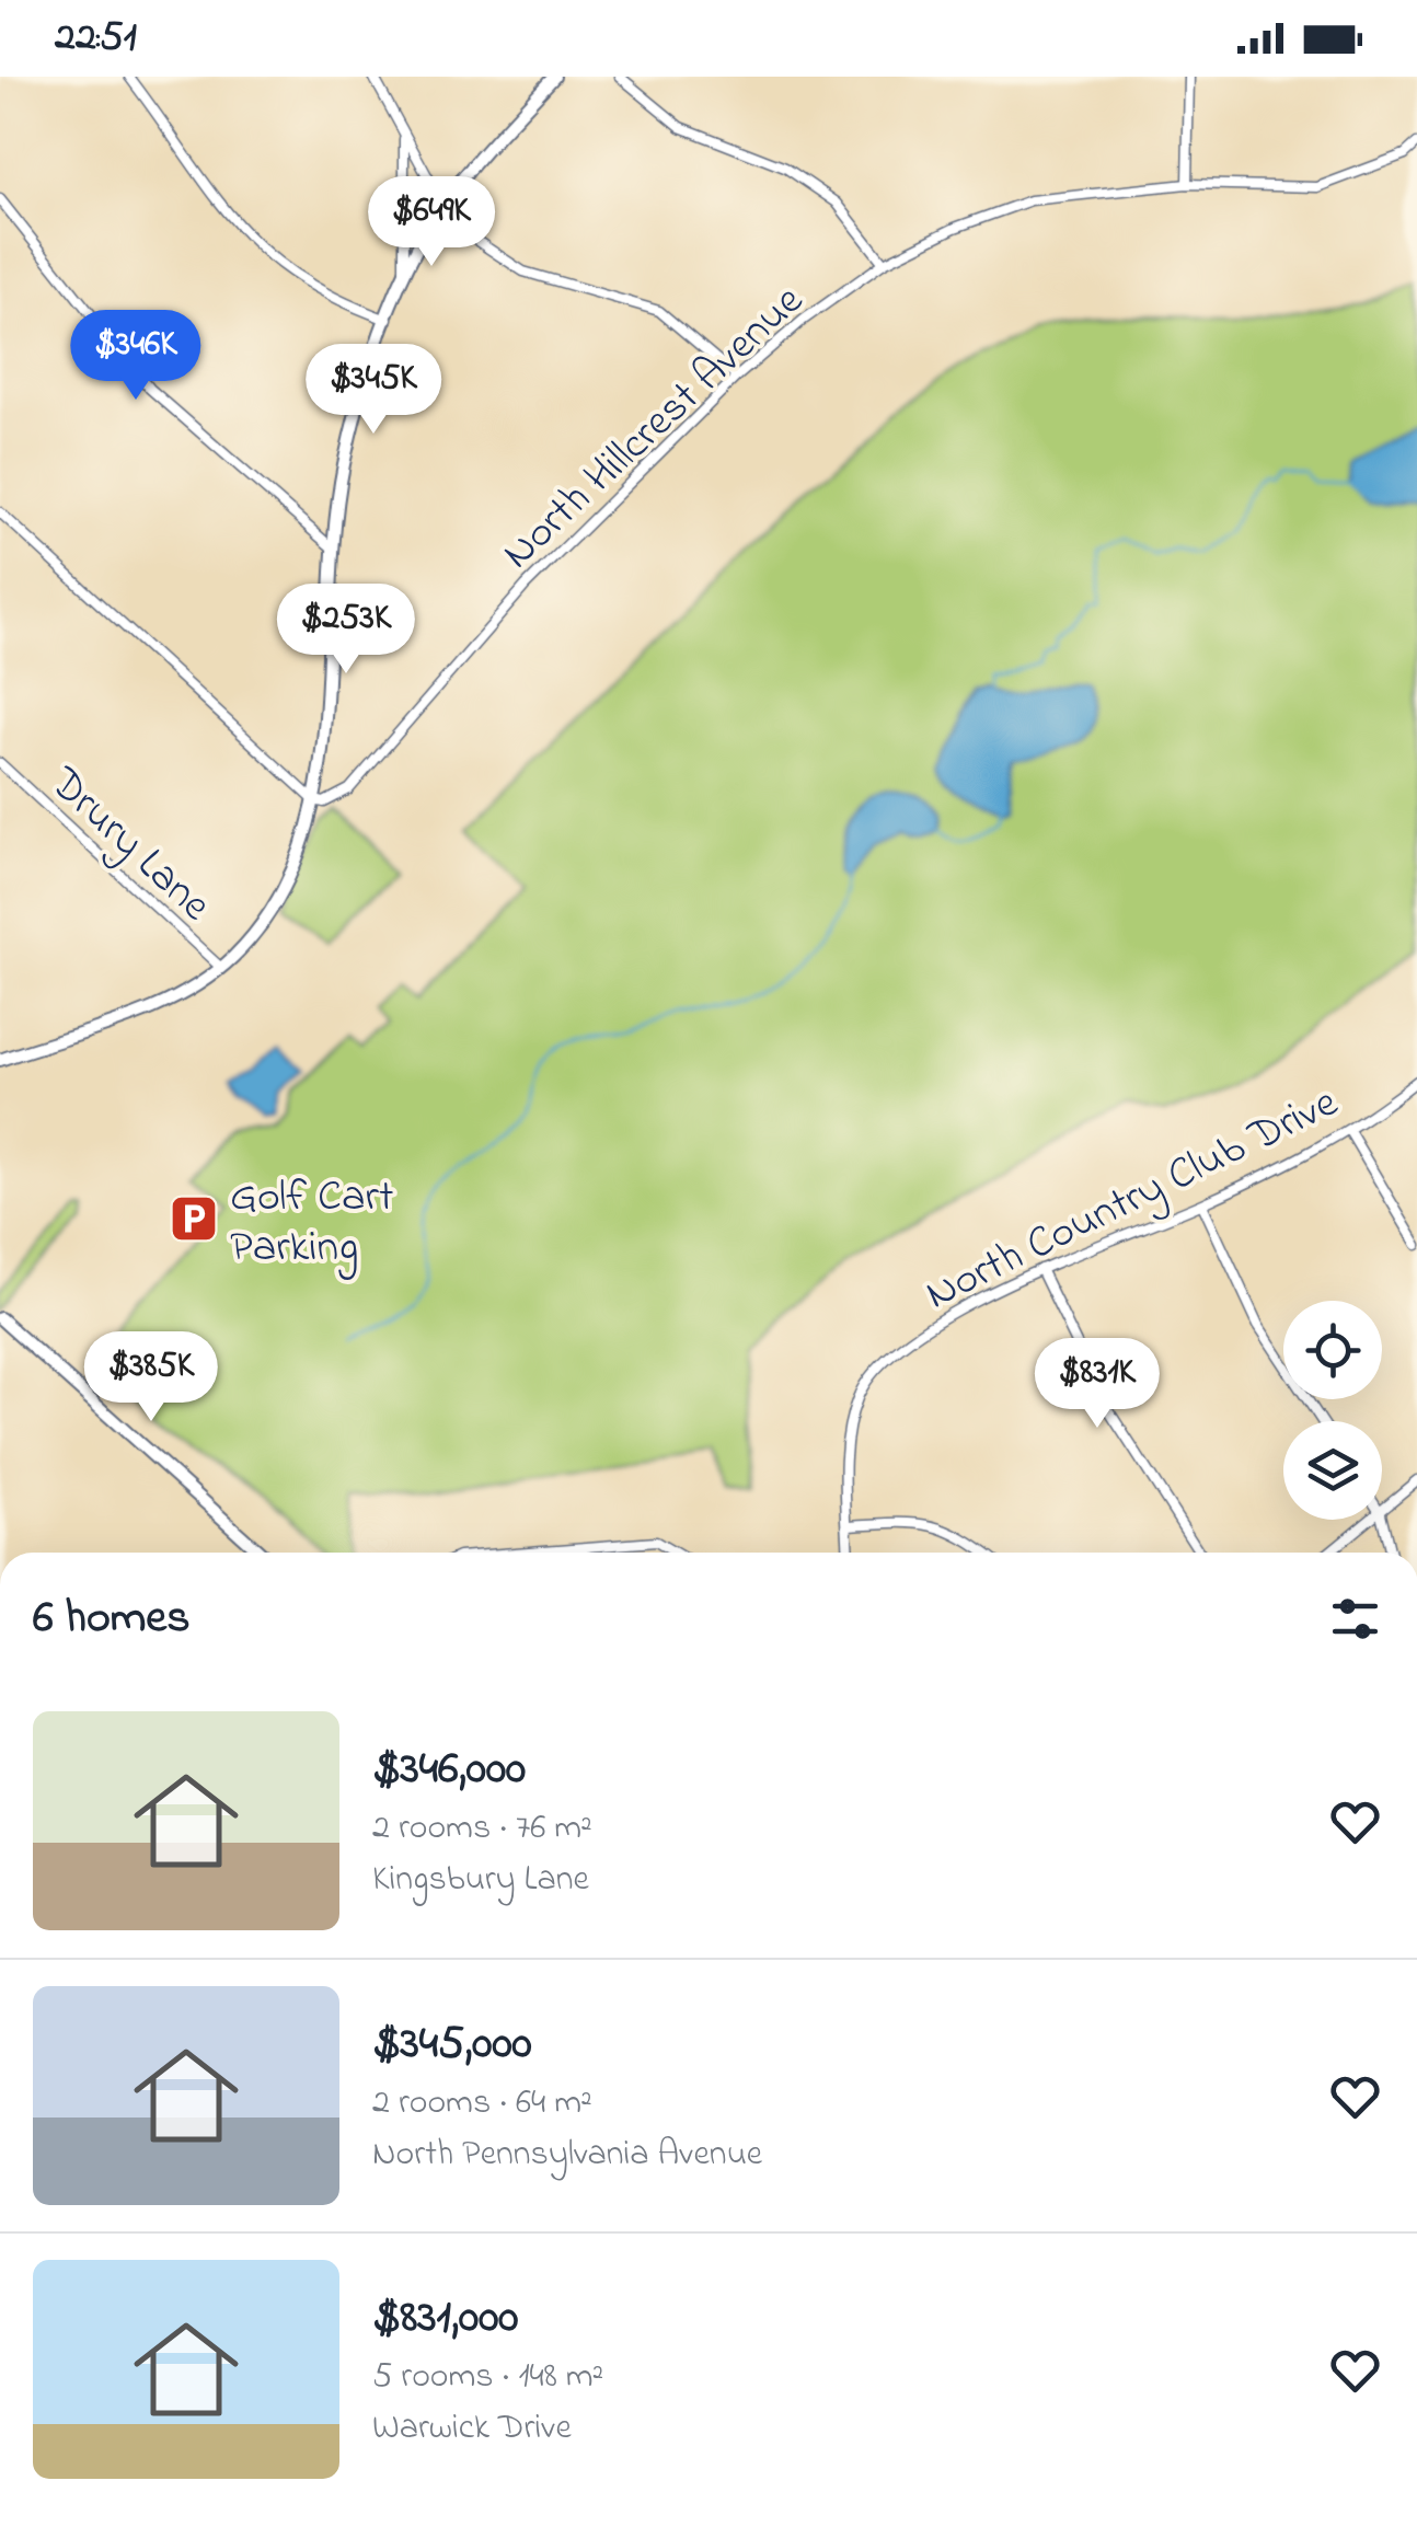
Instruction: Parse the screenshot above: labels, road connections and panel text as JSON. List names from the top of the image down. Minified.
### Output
{"streets":{"street":["North Hillcrest Avenue","Drury Lane","North Country Club Drive"]},"places":{"parking":["Golf Cart Parking"]},"page":{"status":"22:51","price":["$649K","$346K","$345K","$253K","$385K","$831K"],"heading":"6 homes","list":[{"name":"$346,000","note":"2 rooms · 76 m² · Kingsbury Lane"},{"name":"$345,000","note":"2 rooms · 64 m² · North Pennsylvania Avenue"},{"name":"$831,000","note":"5 rooms · 148 m² · Warwick Drive"}]}}
